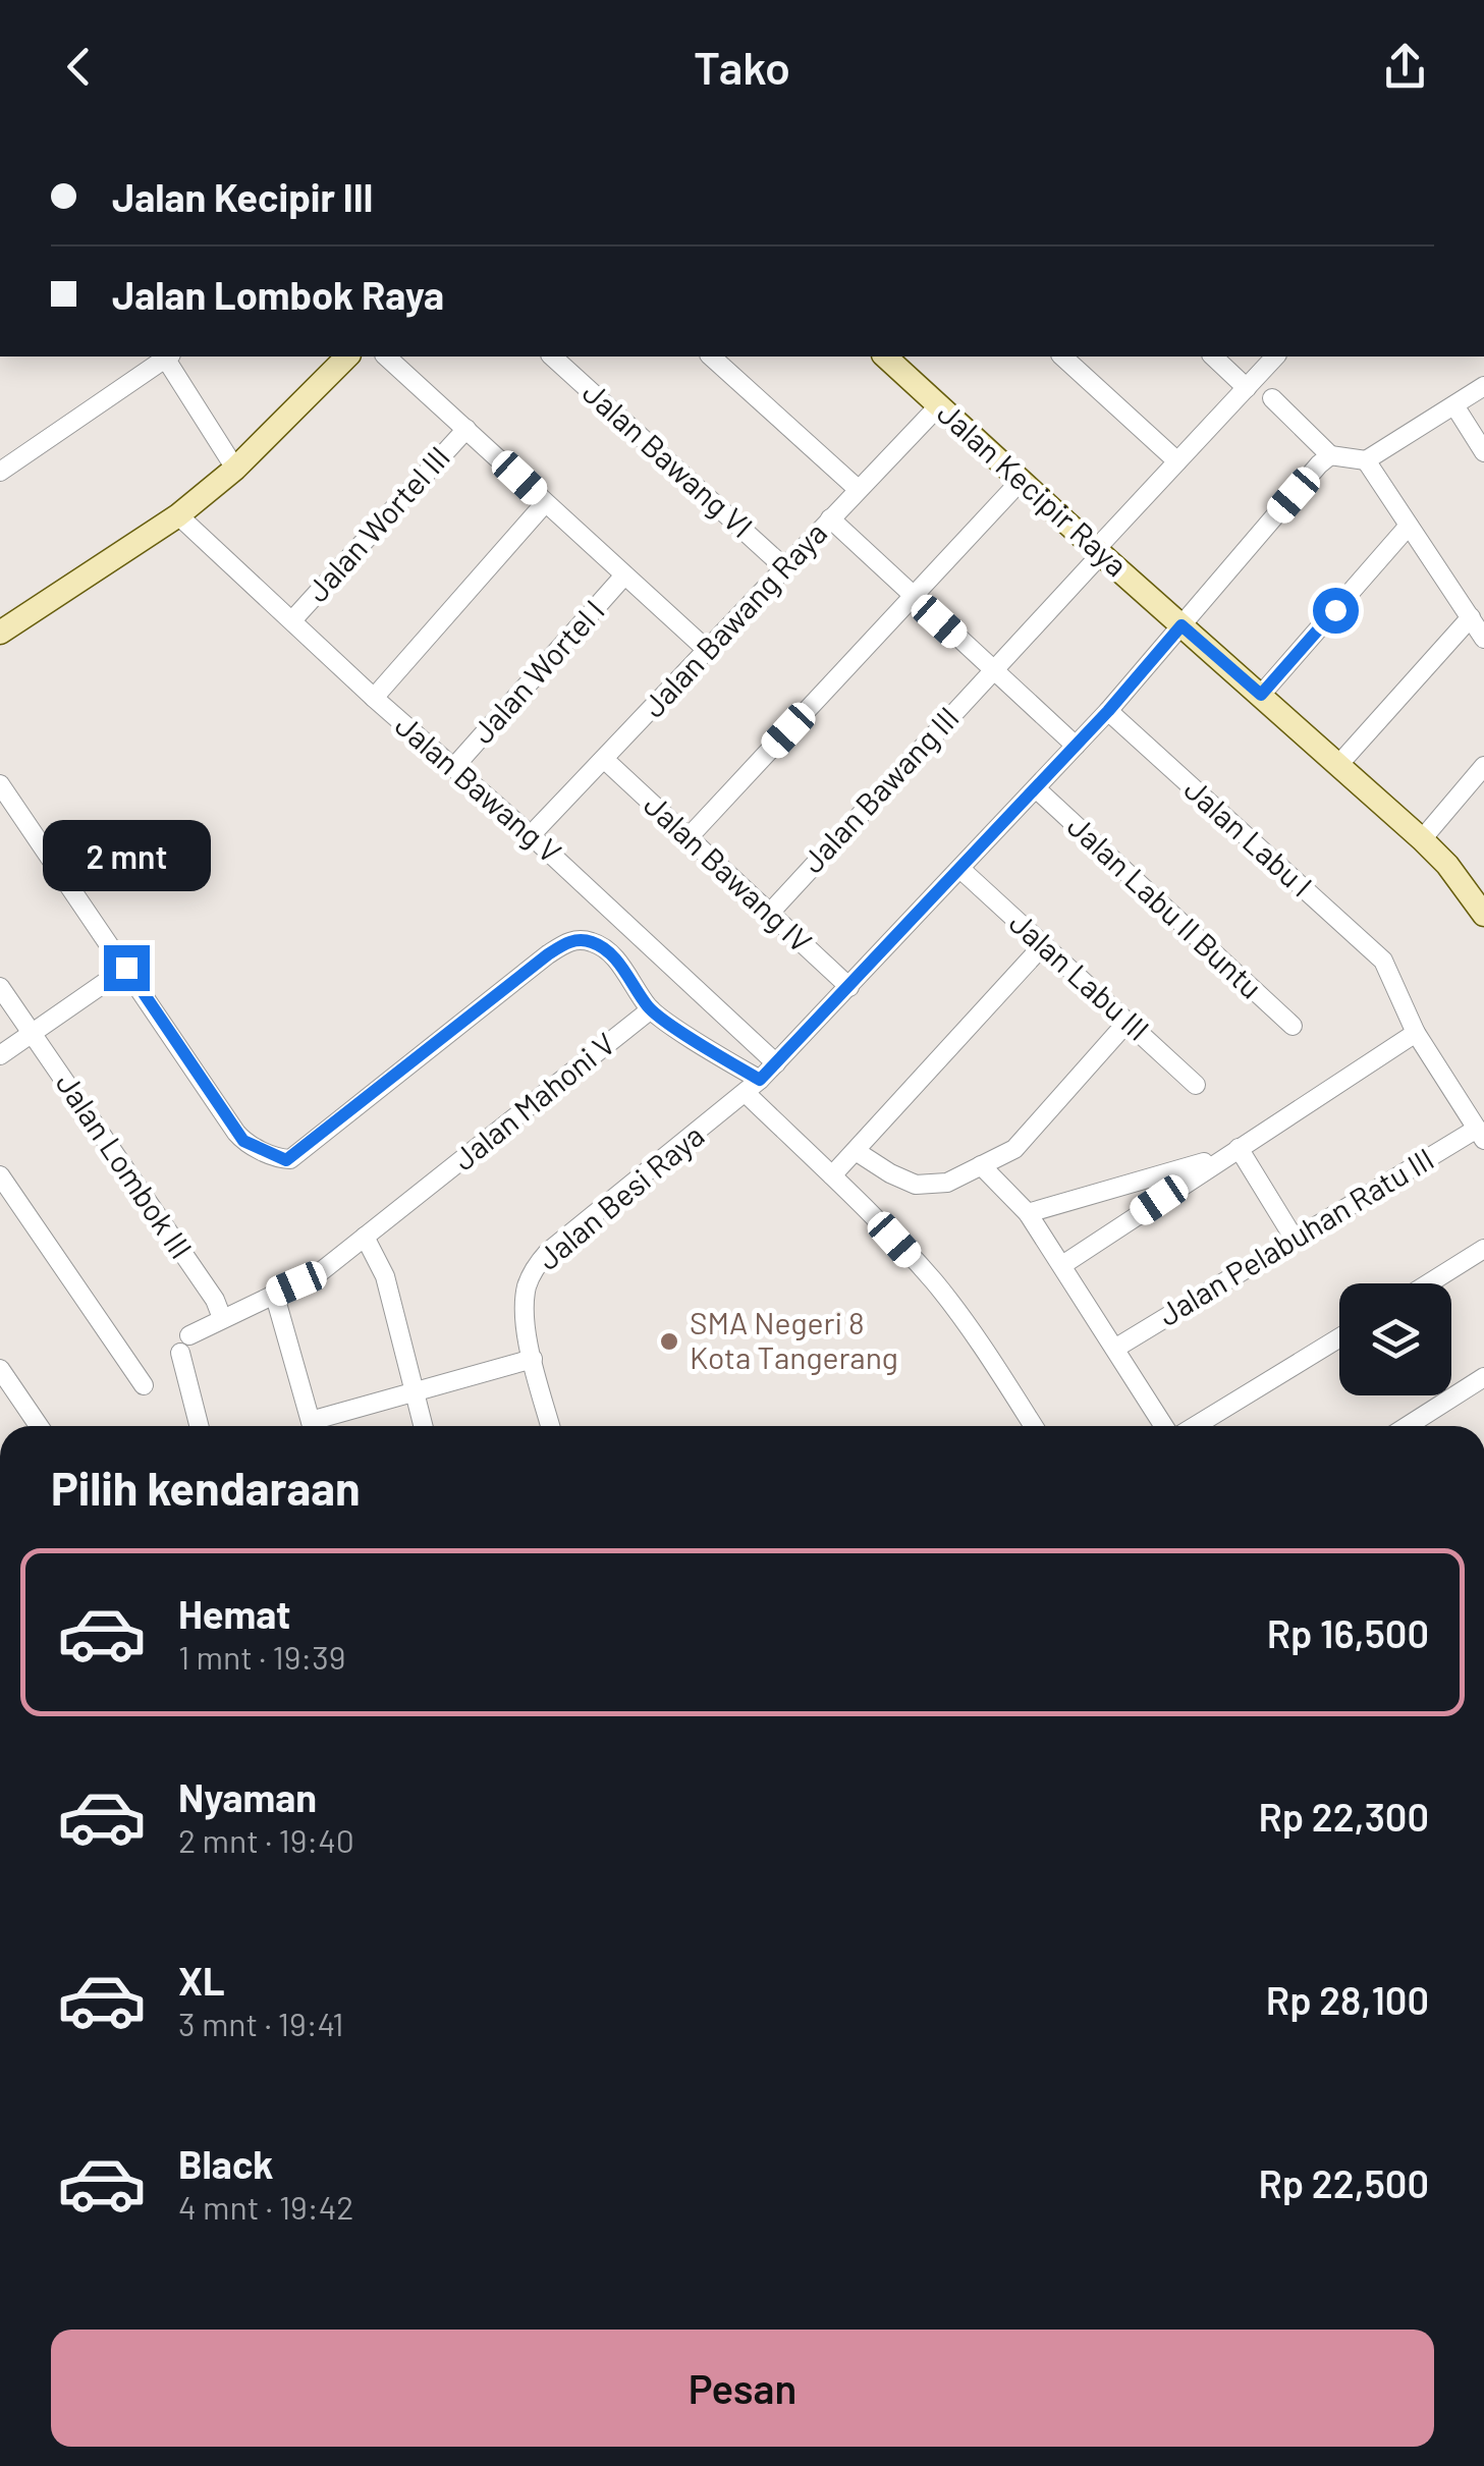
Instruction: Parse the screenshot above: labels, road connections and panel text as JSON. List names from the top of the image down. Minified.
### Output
{"streets":{"street":["Jalan Bawang VI","Jalan Kecipir Raya","Jalan Wortel III","Jalan Bawang Raya","Jalan Wortel I","Jalan Bawang V","Jalan Bawang III","Jalan Labu I","Jalan Bawang IV","Jalan Labu II Buntu","Jalan Labu III","Jalan Mahoni V","Jalan Lombok III","Jalan Besi Raya","Jalan Pelabuhan Ratu III"]},"crossings":[["Jalan Bawang VI","Jalan Bawang Raya"],["Jalan Kecipir Raya","Jalan Bawang Raya"],["Jalan Kecipir Raya","Jalan Bawang III"],["Jalan Kecipir Raya","Jalan Besi Raya"],["Jalan Wortel III","Jalan Bawang V"],["Jalan Bawang Raya","Jalan Bawang V"],["Jalan Bawang Raya","Jalan Bawang IV"],["Jalan Wortel I","Jalan Bawang V"],["Jalan Bawang V","Jalan Besi Raya"],["Jalan Bawang III","Jalan Bawang IV"],["Jalan Labu I","Jalan Besi Raya"],["Jalan Labu I","Jalan Pelabuhan Ratu III"],["Jalan Bawang IV","Jalan Besi Raya"],["Jalan Labu II Buntu","Jalan Besi Raya"],["Jalan Labu III","Jalan Besi Raya"],["Jalan Mahoni V","Jalan Lombok III"]],"places":["SMA Negeri 8 Kota Tangerang"],"page":{"header":"Tako","banner":["Jalan Kecipir III","Jalan Lombok Raya"],"bubble":"2 mnt","heading":"Pilih kendaraan","list":[{"name":"Hemat","note":"1 mnt · 19:39","value":"Rp 16,500"},{"name":"Nyaman","note":"2 mnt · 19:40","value":"Rp 22,300"},{"name":"XL","note":"3 mnt · 19:41","value":"Rp 28,100"},{"name":"Black","note":"4 mnt · 19:42","value":"Rp 22,500"}],"buttons":"Pesan"}}
